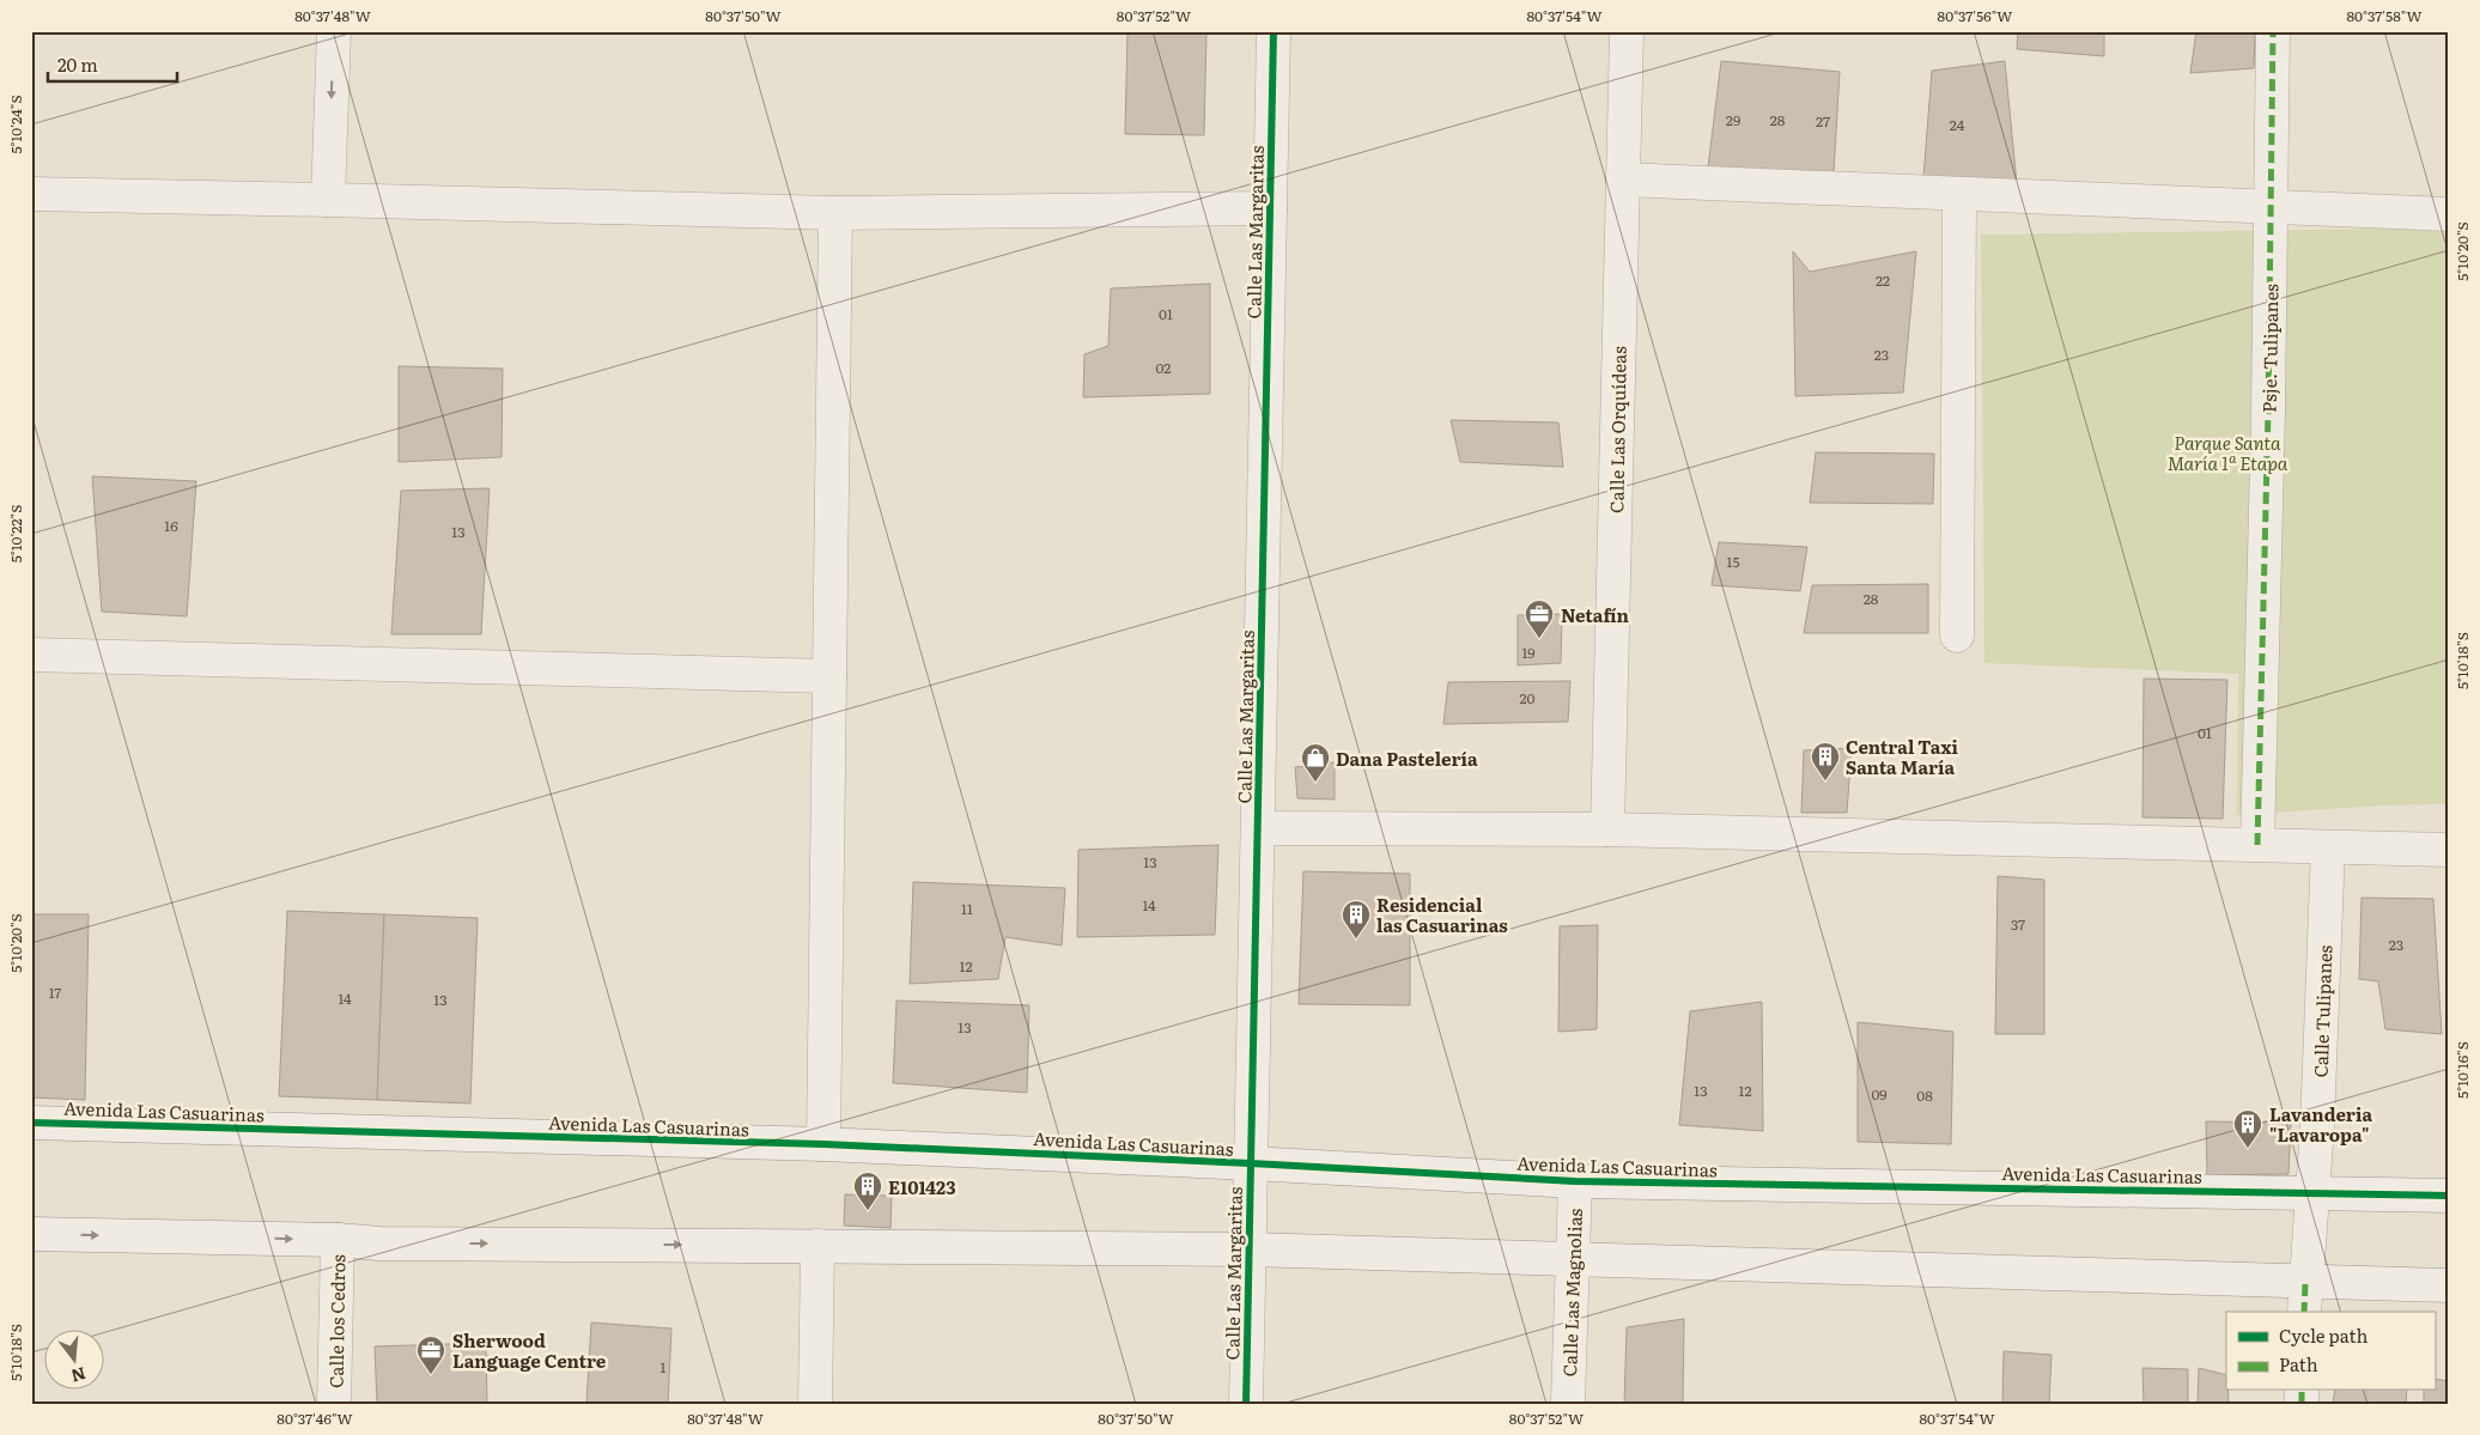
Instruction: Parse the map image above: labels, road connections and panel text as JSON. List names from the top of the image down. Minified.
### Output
{"streets":{"street":["Calle Las Margaritas","Psje. Tulipanes","Calle Las Orquídeas","Calle Tulipanes","Avenida Las Casuarinas","Calle Las Magnolias","Calle los Cedros"]},"crossings":[["Calle Las Margaritas","Avenida Las Casuarinas"],["Calle Tulipanes","Avenida Las Casuarinas"],["Avenida Las Casuarinas","Calle Las Magnolias"]],"parks":["Parque Santa María 1ª Etapa"],"places":{"office":["Netafín","Sherwood Language Centre"],"building":["Central Taxi Santa María","Residencial las Casuarinas","Lavanderia \"Lavaropa\"","E101423"],"shop":["Dana Pastelería"]},"house_numbers":["29","28","27","24","22","01","23","02","16","13","15","28","19","20","01","13","14","11","37","23","12","17","14","13","13","13","12","09","08","1"],"legend":["Cycle path","Path"],"scale_bar":"20 m","north":"bottom","coordinates":["80°37'48\"W","80°37'50\"W","80°37'52\"W","80°37'54\"W","80°37'56\"W","80°37'58\"W","5°10'24\"S","5°10'20\"S","5°10'22\"S","5°10'18\"S","5°10'16\"S","80°37'46\"W"]}
